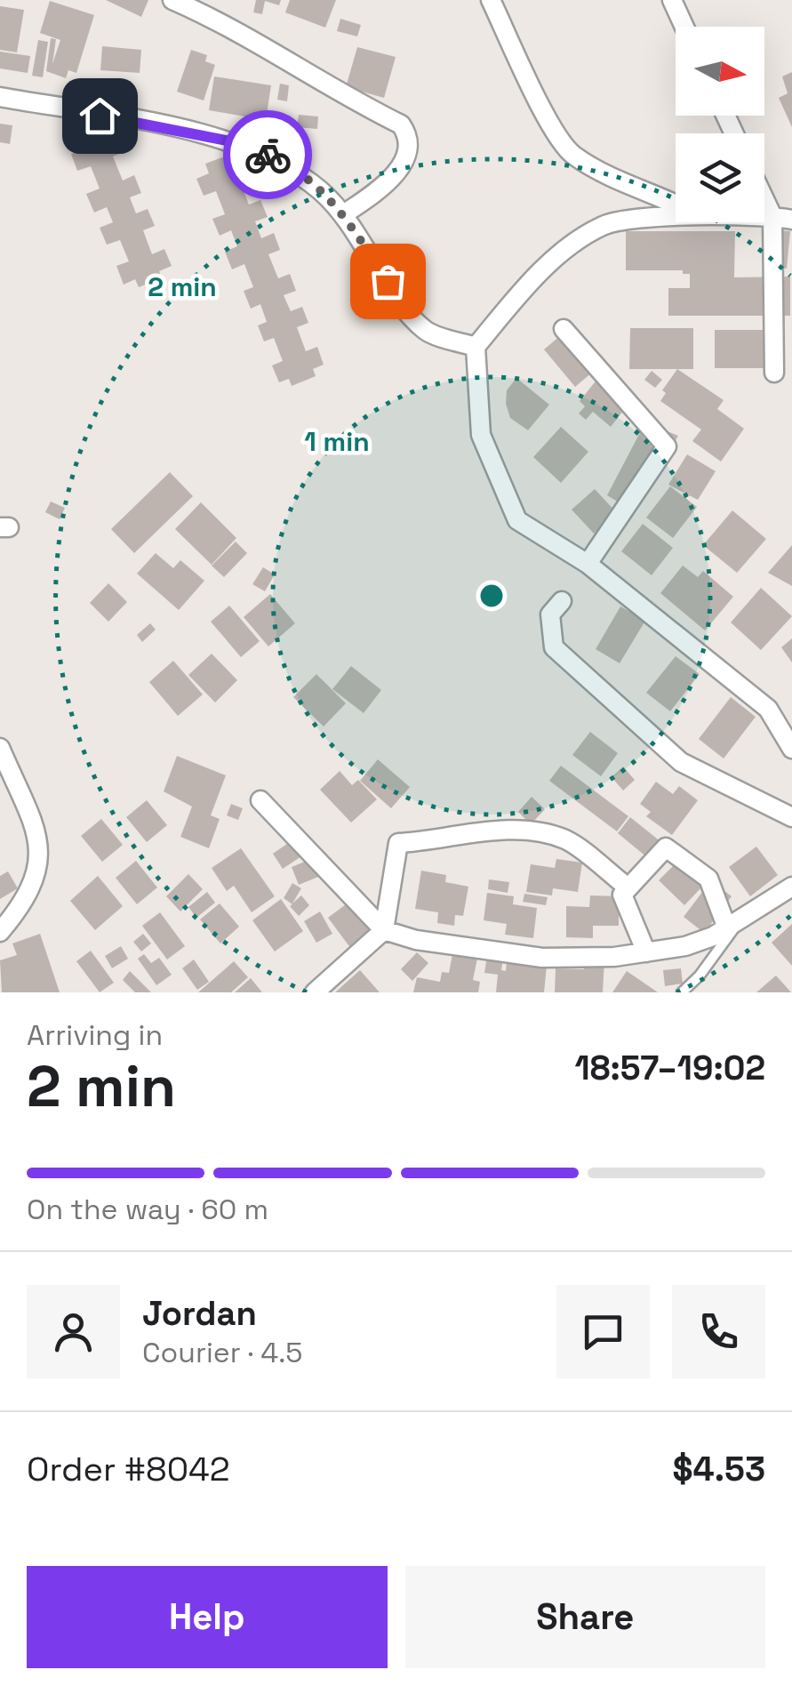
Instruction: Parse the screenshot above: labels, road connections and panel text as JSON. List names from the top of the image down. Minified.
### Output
{"north":"right","page":{"heading":["2 min","Arriving in","18:57–19:02"],"panel":["Jordan","Courier · 4.5","Order #8042","$4.53"],"bar":"On the way · 60 m","buttons":["Help","Share"]},"rings":["2 min","1 min"]}
